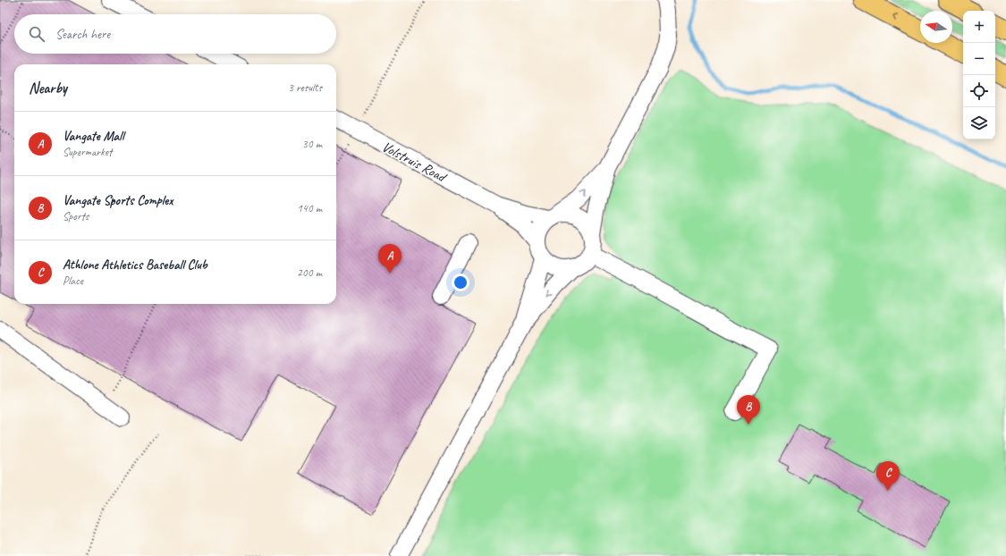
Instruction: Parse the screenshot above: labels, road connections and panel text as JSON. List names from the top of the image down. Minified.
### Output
{"streets":{"lane":["Volstruis Road"]},"north":"left","page":{"map_buttons":["+","−"],"search":"Search here","heading":["Nearby","3 results"],"list":[{"mark":"A","name":"Vangate Mall","note":"Supermarket","value":"30 m"},{"mark":"B","name":"Vangate Sports Complex","note":"Sports","value":"140 m"},{"mark":"C","name":"Athlone Athletics Baseball Club","note":"Place","value":"200 m"}],"pins":["A","B","C"]}}
